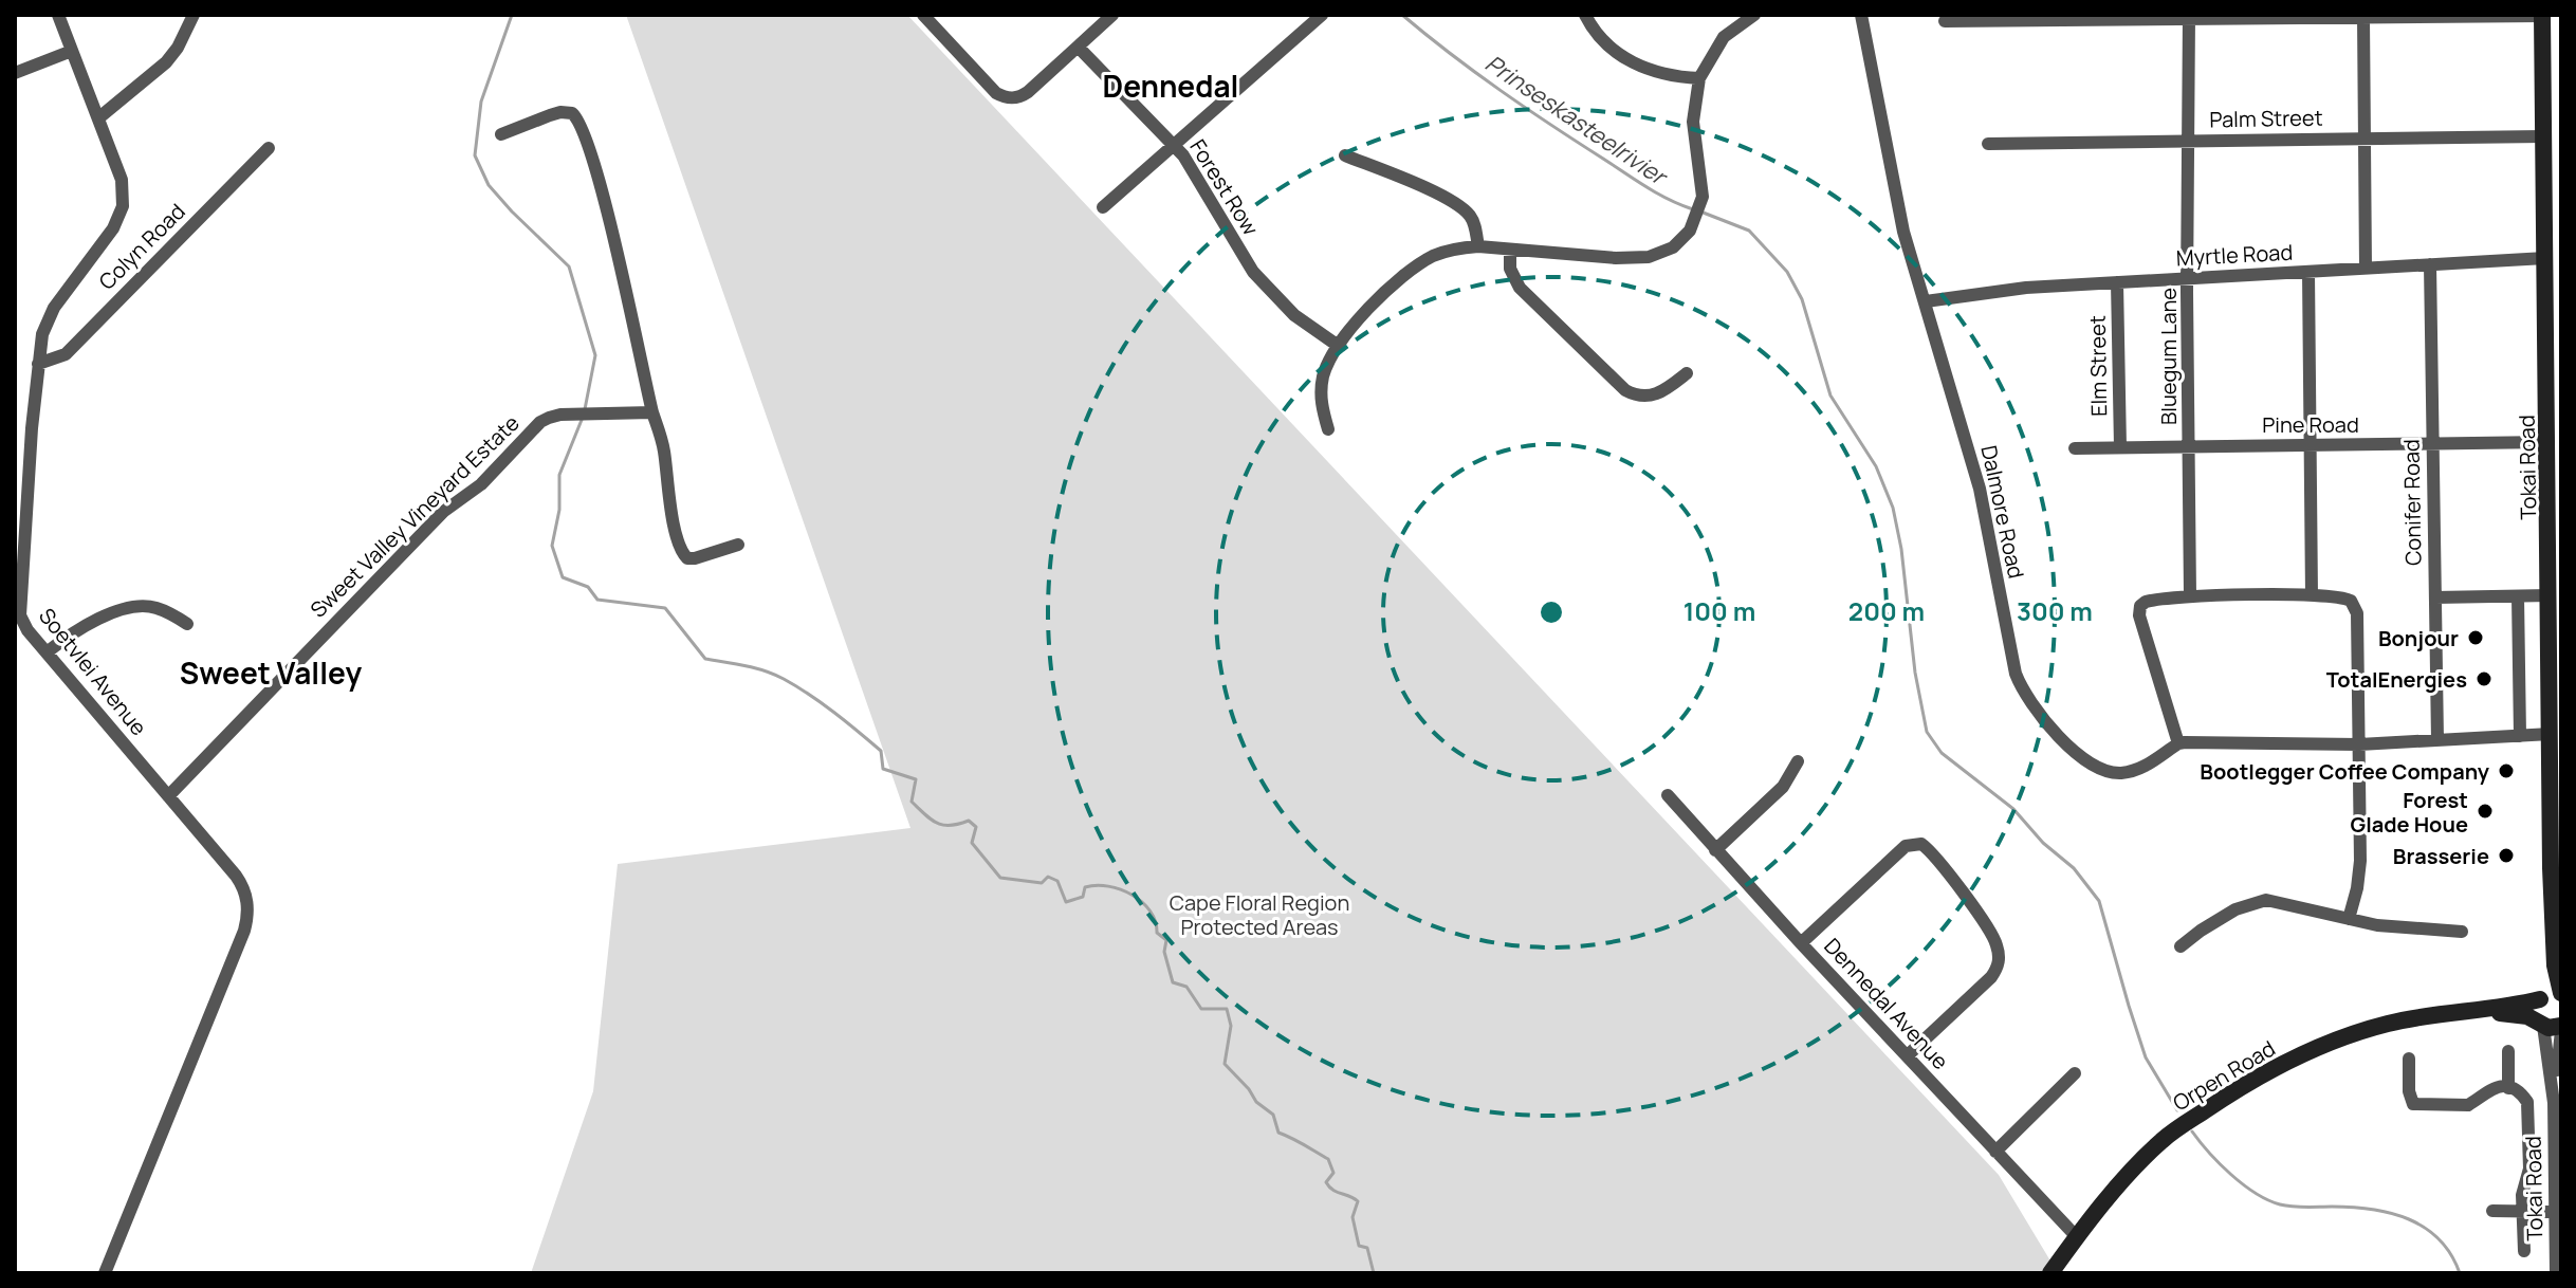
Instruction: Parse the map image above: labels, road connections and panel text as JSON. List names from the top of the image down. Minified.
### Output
{"streets":{"main road":["Tokai Road","Orpen Road"],"street":["Palm Street","Forest Row","Colyn Road","Myrtle Road","Bluegum Lane","Elm Street","Pine Road","Conifer Road","Dalmore Road","Sweet Valley Vineyard Estate","Soetvlei Avenue","Dennedal Avenue"]},"crossings":[["Palm Street","Bluegum Lane"],["Palm Street","Tokai Road"],["Colyn Road","Soetvlei Avenue"],["Myrtle Road","Bluegum Lane"],["Myrtle Road","Elm Street"],["Myrtle Road","Tokai Road"],["Myrtle Road","Conifer Road"],["Myrtle Road","Dalmore Road"],["Bluegum Lane","Pine Road"],["Elm Street","Pine Road"],["Pine Road","Tokai Road"],["Pine Road","Conifer Road"],["Tokai Road","Orpen Road"],["Sweet Valley Vineyard Estate","Soetvlei Avenue"],["Dennedal Avenue","Orpen Road"]],"districts":["Dennedal","Sweet Valley"],"water":["Prinseskasteelrivier"],"parks":["Cape Floral Region Protected Areas"],"places":["Bonjour","TotalEnergies","Bootlegger Coffee Company","Forest Glade Houe","Brasserie"],"rings":["100 m","200 m","300 m"]}
